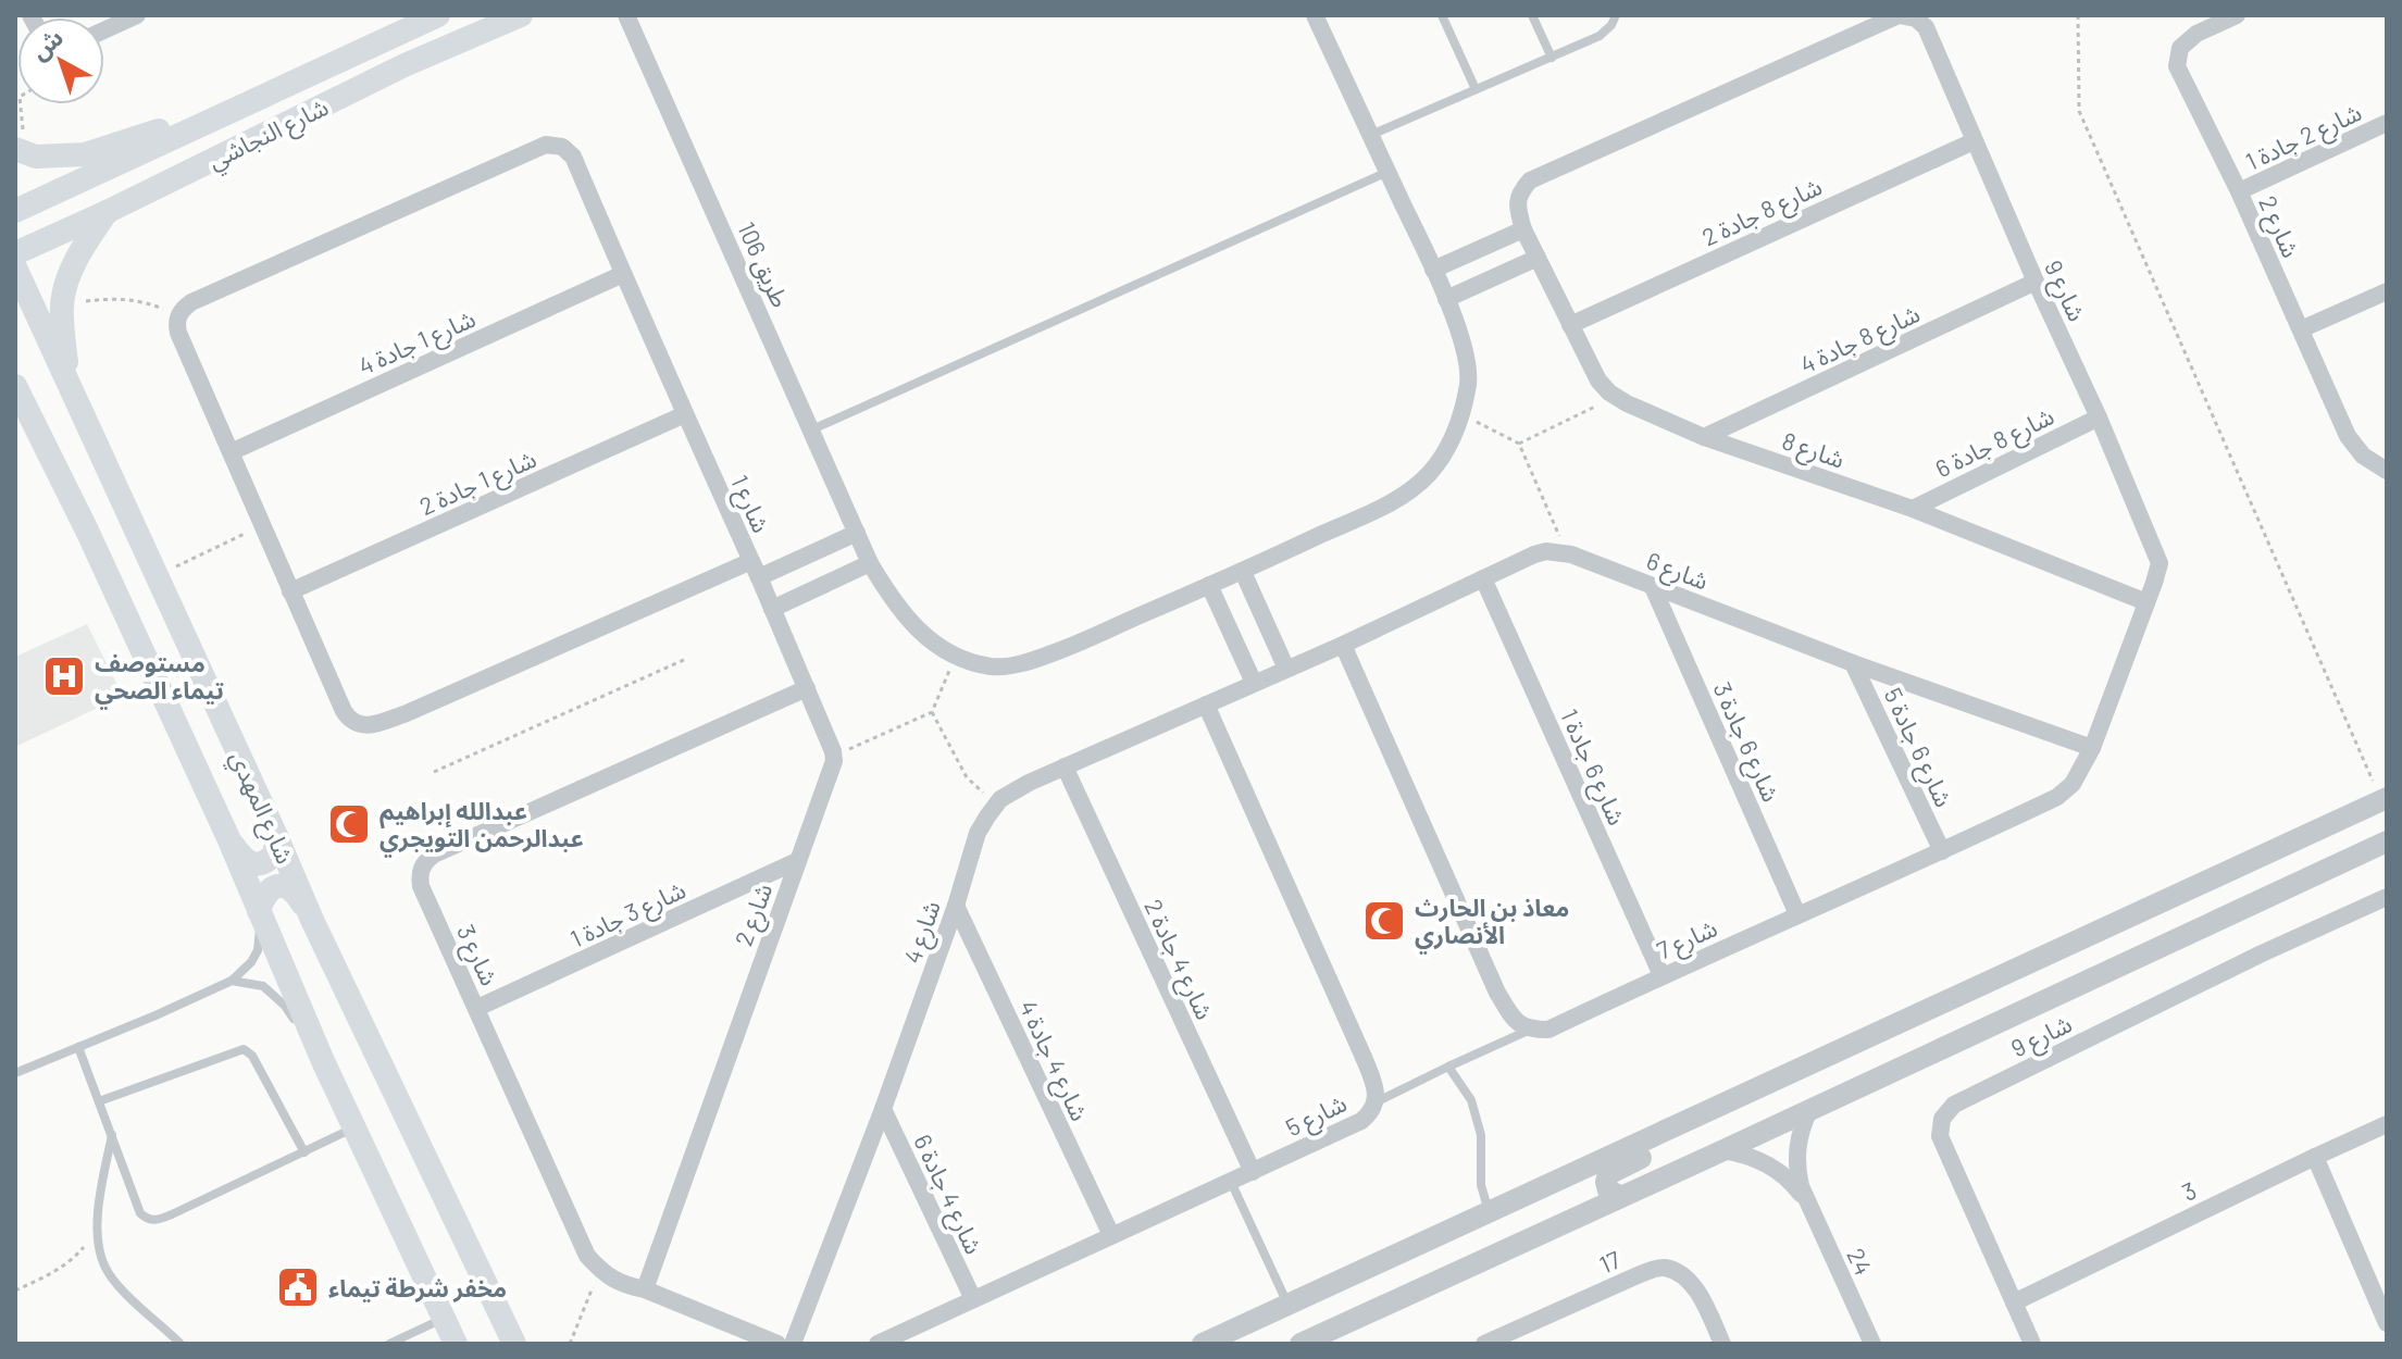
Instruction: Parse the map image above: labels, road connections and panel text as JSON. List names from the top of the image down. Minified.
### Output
{"streets":{"main road":["شارع النجاشي","شارع المهدي"],"street":["شارع 2 جادة 1","شارع 8 جادة 2","شارع 2","طريق 106","شارع 9","شارع 8 جادة 4","شارع 1 جادة 4","شارع 8 جادة 6","شارع 8","شارع 1 جادة 2","شارع 1","شارع 6","شارع 6 جادة 3","شارع 6 جادة 5","شارع 6 جادة 1","شارع 3 جادة 1","شارع 4","شارع 7","شارع 3","شارع 4 جادة 2","شارع 4 جادة 4","شارع 5","3","شارع 4 جادة 6","17","24"]},"crossings":[["شارع 2 جادة 1","شارع 2"],["شارع 8 جادة 2","شارع 9"],["شارع 8 جادة 2","شارع 8"],["شارع 2","شارع 3 جادة 1"],["شارع 9","شارع 8 جادة 4"],["شارع 9","شارع 8 جادة 6"],["شارع 9","شارع 8"],["شارع 9","شارع 7"],["شارع 9","3"],["شارع 8 جادة 4","شارع 8"],["شارع 1 جادة 4","شارع 1"],["شارع 8 جادة 6","شارع 8"],["شارع 8","شارع 7"],["شارع 1 جادة 2","شارع 1"],["شارع 6","شارع 6 جادة 3"],["شارع 6","شارع 6 جادة 5"],["شارع 6","شارع 6 جادة 1"],["شارع 6","شارع 4"],["شارع 6","شارع 7"],["شارع 6 جادة 3","شارع 7"],["شارع 6 جادة 5","شارع 7"],["شارع 6 جادة 1","شارع 7"],["شارع 3 جادة 1","شارع 3"],["شارع 4","شارع 4 جادة 2"],["شارع 4","شارع 4 جادة 4"],["شارع 4","شارع 5"],["شارع 4","شارع 4 جادة 6"],["شارع 4 جادة 2","شارع 5"],["شارع 4 جادة 4","شارع 5"],["شارع 5","شارع 4 جادة 6"]],"places":{"hospital":["مستوصف تيماء الصحي"],"mosque":["عبدالله إبراهيم عبدالرحمن التويجري","معاذ بن الحارث الأنصاري"],"public building":["مخفر شرطة تيماء"]},"north":"top left"}
